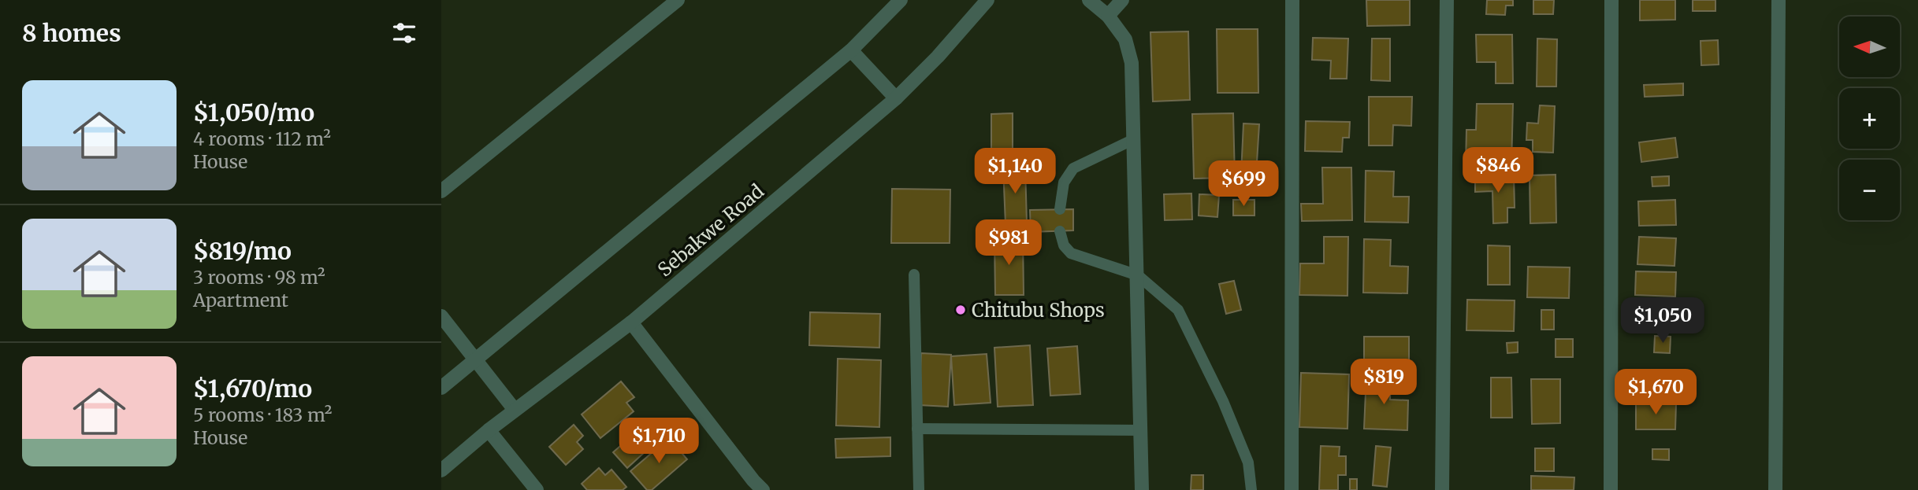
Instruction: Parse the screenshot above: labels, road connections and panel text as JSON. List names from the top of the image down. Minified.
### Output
{"streets":{"street":["Sebakwe Road"]},"places":["Chitubu Shops"],"north":"left","page":{"heading":"8 homes","map_buttons":["+","−"],"list":[{"name":"$1,050/mo","note":"4 rooms · 112 m² · House"},{"name":"$819/mo","note":"3 rooms · 98 m² · Apartment"},{"name":"$1,670/mo","note":"5 rooms · 183 m² · House"}],"price":["$846","$1,140","$699","$981","$1,050","$819","$1,670","$1,710"]}}
